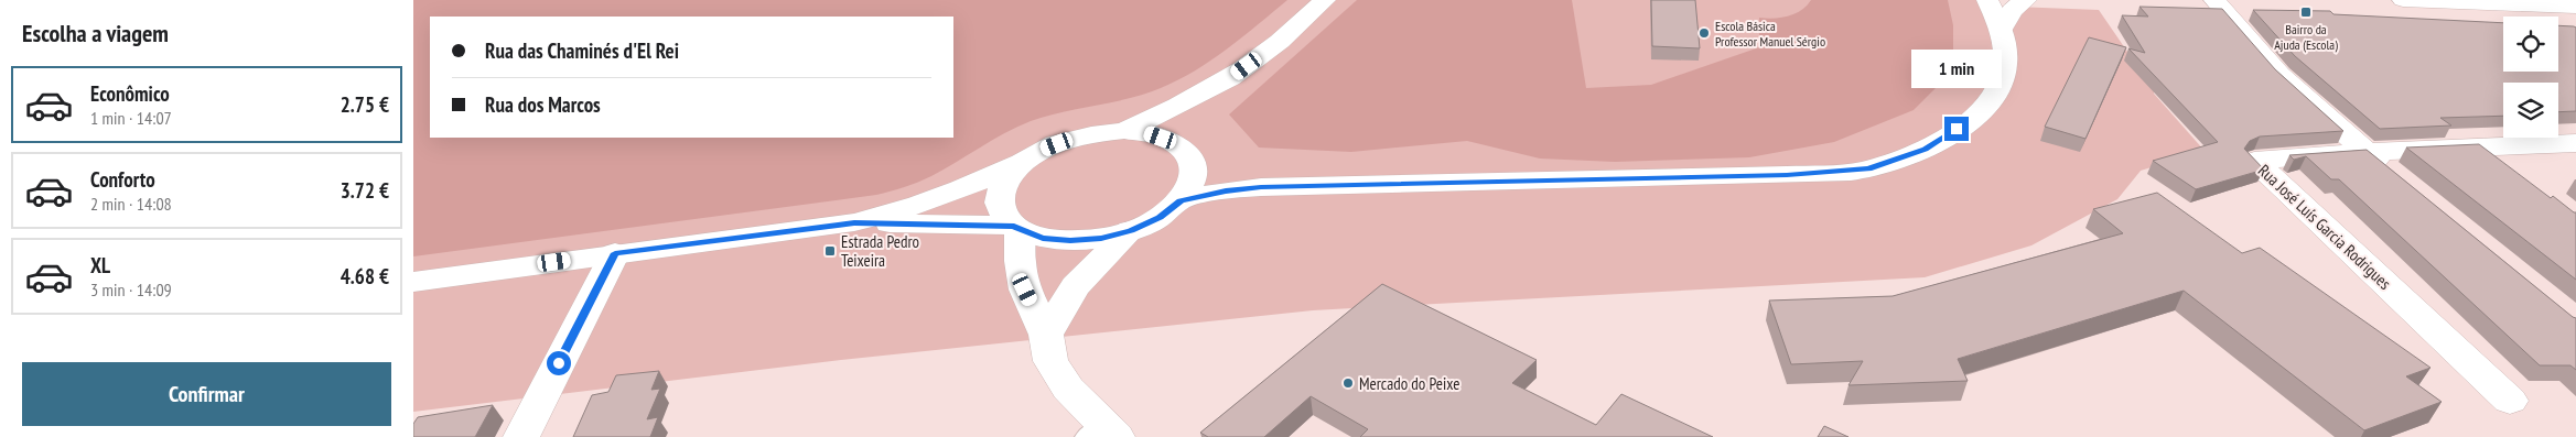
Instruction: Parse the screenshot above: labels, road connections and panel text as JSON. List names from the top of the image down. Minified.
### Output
{"streets":{"street":["Rua José Luís Garcia Rodrigues"]},"places":{"transit":["Bairro da Ajuda (Escola)","Estrada Pedro Teixeira"],"other":["Escola Básica Professor Manuel Sérgio","Mercado do Peixe"]},"page":{"heading":"Escolha a viagem","banner":["Rua das Chaminés d'El Rei","Rua dos Marcos"],"bubble":"1 min","list":[{"name":"Econômico","note":"1 min · 14:07","value":"2.75 €"},{"name":"Conforto","note":"2 min · 14:08","value":"3.72 €"},{"name":"XL","note":"3 min · 14:09","value":"4.68 €"}],"buttons":"Confirmar"}}
